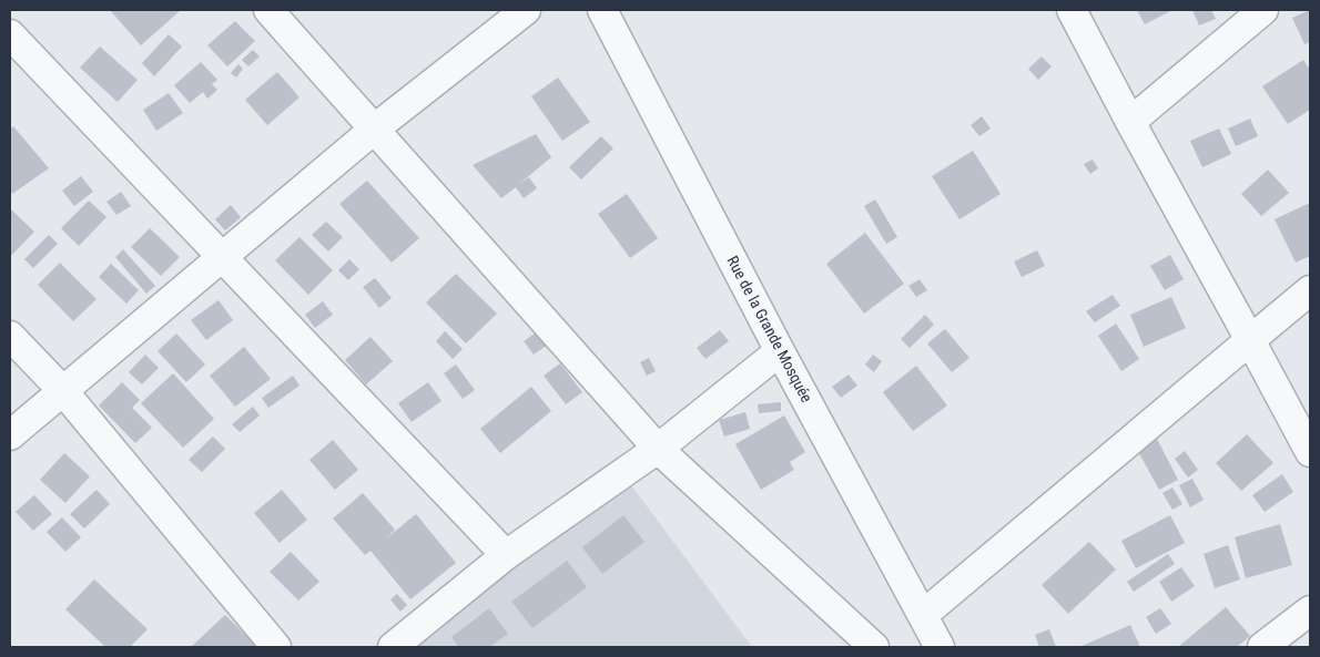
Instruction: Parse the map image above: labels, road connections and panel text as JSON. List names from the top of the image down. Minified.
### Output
{"streets":{"street":["Rue de la Grande Mosquée"]}}
